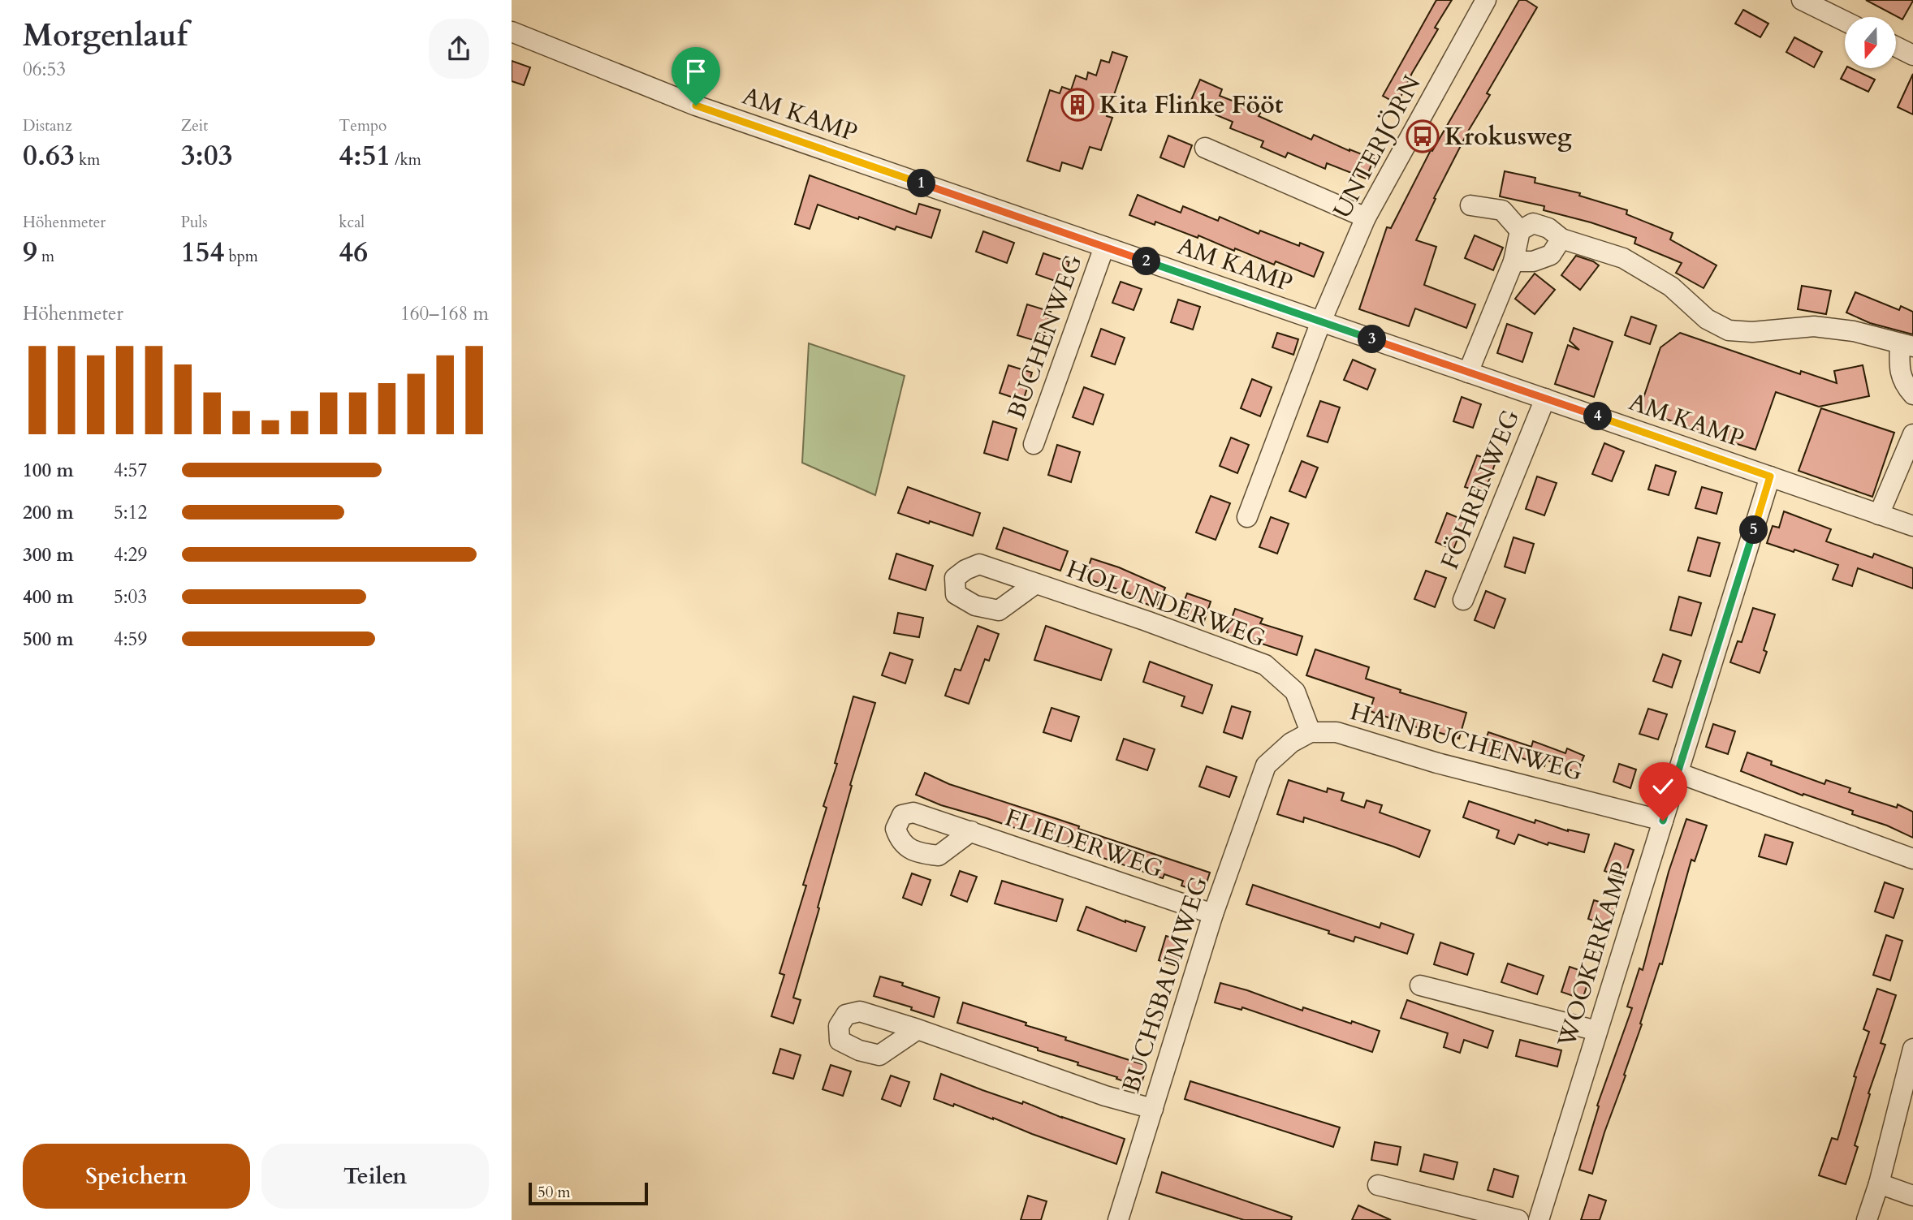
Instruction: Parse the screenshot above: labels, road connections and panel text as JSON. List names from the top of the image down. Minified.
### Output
{"streets":{"street":["AM KAMP","UNTERJÖRN","BUCHENWEG","FÖHRENWEG","HOLUNDERWEG","HAINBUCHENWEG","FLIEDERWEG","WOOKERKAMP","BUCHSBAUMWEG"]},"crossings":[["AM KAMP","UNTERJÖRN"],["AM KAMP","BUCHENWEG"],["AM KAMP","FÖHRENWEG"],["AM KAMP","WOOKERKAMP"],["HOLUNDERWEG","HAINBUCHENWEG"],["HOLUNDERWEG","BUCHSBAUMWEG"],["HAINBUCHENWEG","WOOKERKAMP"],["HAINBUCHENWEG","BUCHSBAUMWEG"],["FLIEDERWEG","BUCHSBAUMWEG"]],"places":{"building":["Kita Flinke Fööt"],"bus stop":["Krokusweg"]},"scale_bar":"50 m","north":"bottom","page":{"heading":["Morgenlauf","06:53"],"stats":[["Distanz","0.63 km"],["Zeit","3:03"],["Tempo","4:51 /km"],["Höhenmeter","9 m"],["Puls","154 bpm"],["kcal","46"]],"pins":["1","2","3","4","5"],"chart":["Höhenmeter","160–168 m"],"list":[{"name":"100 m","note":"4:57"},{"name":"200 m","note":"5:12"},{"name":"300 m","note":"4:29"},{"name":"400 m","note":"5:03"},{"name":"500 m","note":"4:59"}],"buttons":["Speichern","Teilen"],"scale":"50 m"}}
